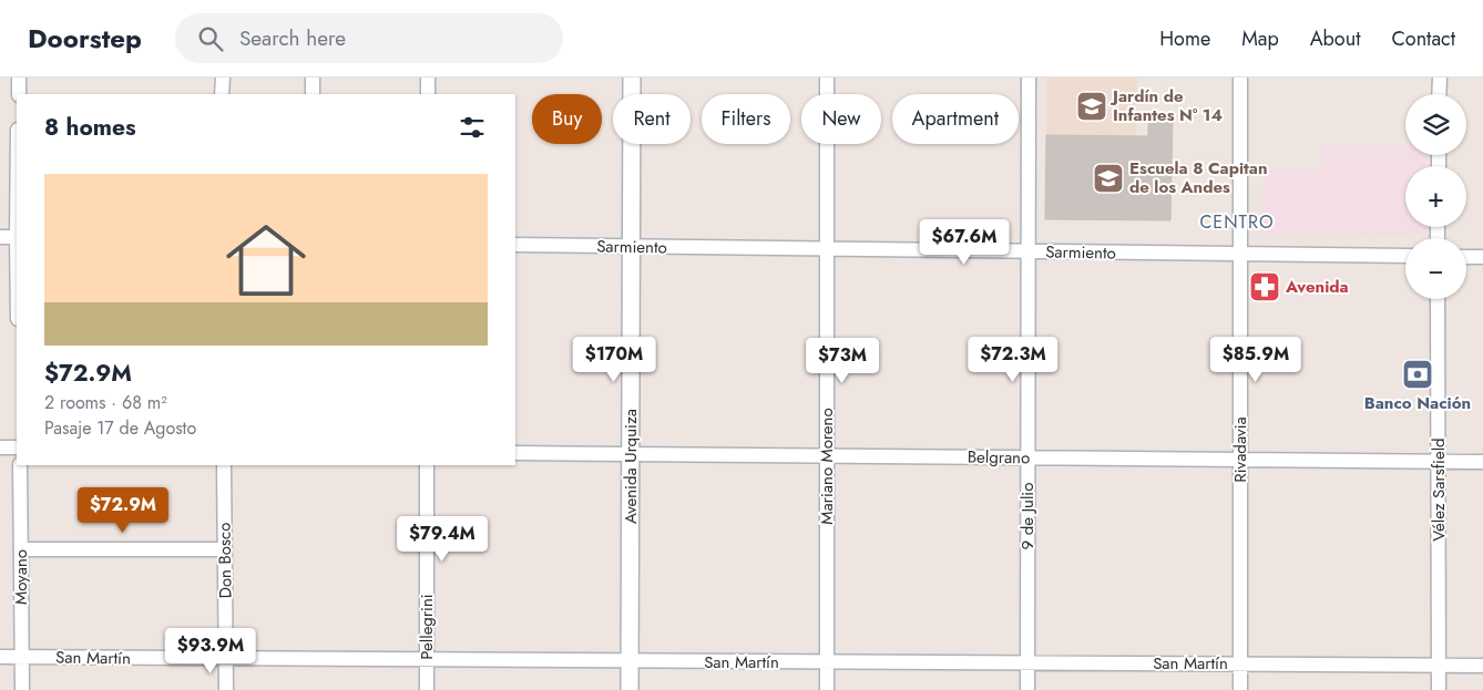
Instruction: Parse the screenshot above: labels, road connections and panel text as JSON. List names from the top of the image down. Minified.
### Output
{"streets":{"street":["Sarmiento","Rivadavia","Belgrano","Avenida Urquiza","Mariano Moreno","Vélez Sarsfield","9 de Julio","Don Bosco","Moyano","Pellegrini","San Martín"]},"crossings":[["Sarmiento","Rivadavia"],["Sarmiento","Avenida Urquiza"],["Sarmiento","Mariano Moreno"],["Sarmiento","9 de Julio"],["Rivadavia","Belgrano"],["Rivadavia","San Martín"],["Belgrano","Avenida Urquiza"],["Belgrano","Mariano Moreno"],["Belgrano","Vélez Sarsfield"],["Belgrano","9 de Julio"],["Avenida Urquiza","San Martín"],["Mariano Moreno","San Martín"],["Vélez Sarsfield","San Martín"],["9 de Julio","San Martín"],["Don Bosco","San Martín"],["Moyano","San Martín"],["Pellegrini","San Martín"]],"districts":["CENTRO"],"places":{"school or university":["Jardín de Infantes N° 14","Escuela 8 Capitan de los Andes"],"pharmacy":["Avenida"],"bank":["Banco Nación"]},"page":{"header":"Doorstep","search":"Search here","nav":["Home","Map","About","Contact"],"map_buttons":["+","−"],"chip":["Buy","Rent","Filters","New","Apartment"],"heading":"8 homes","list":[{"name":"$72.9M","note":"2 rooms · 68 m² · Pasaje 17 de Agosto"}],"price":["$67.6M","$170M","$72.3M","$85.9M","$73M","$72.9M","$79.4M","$93.9M"]}}
